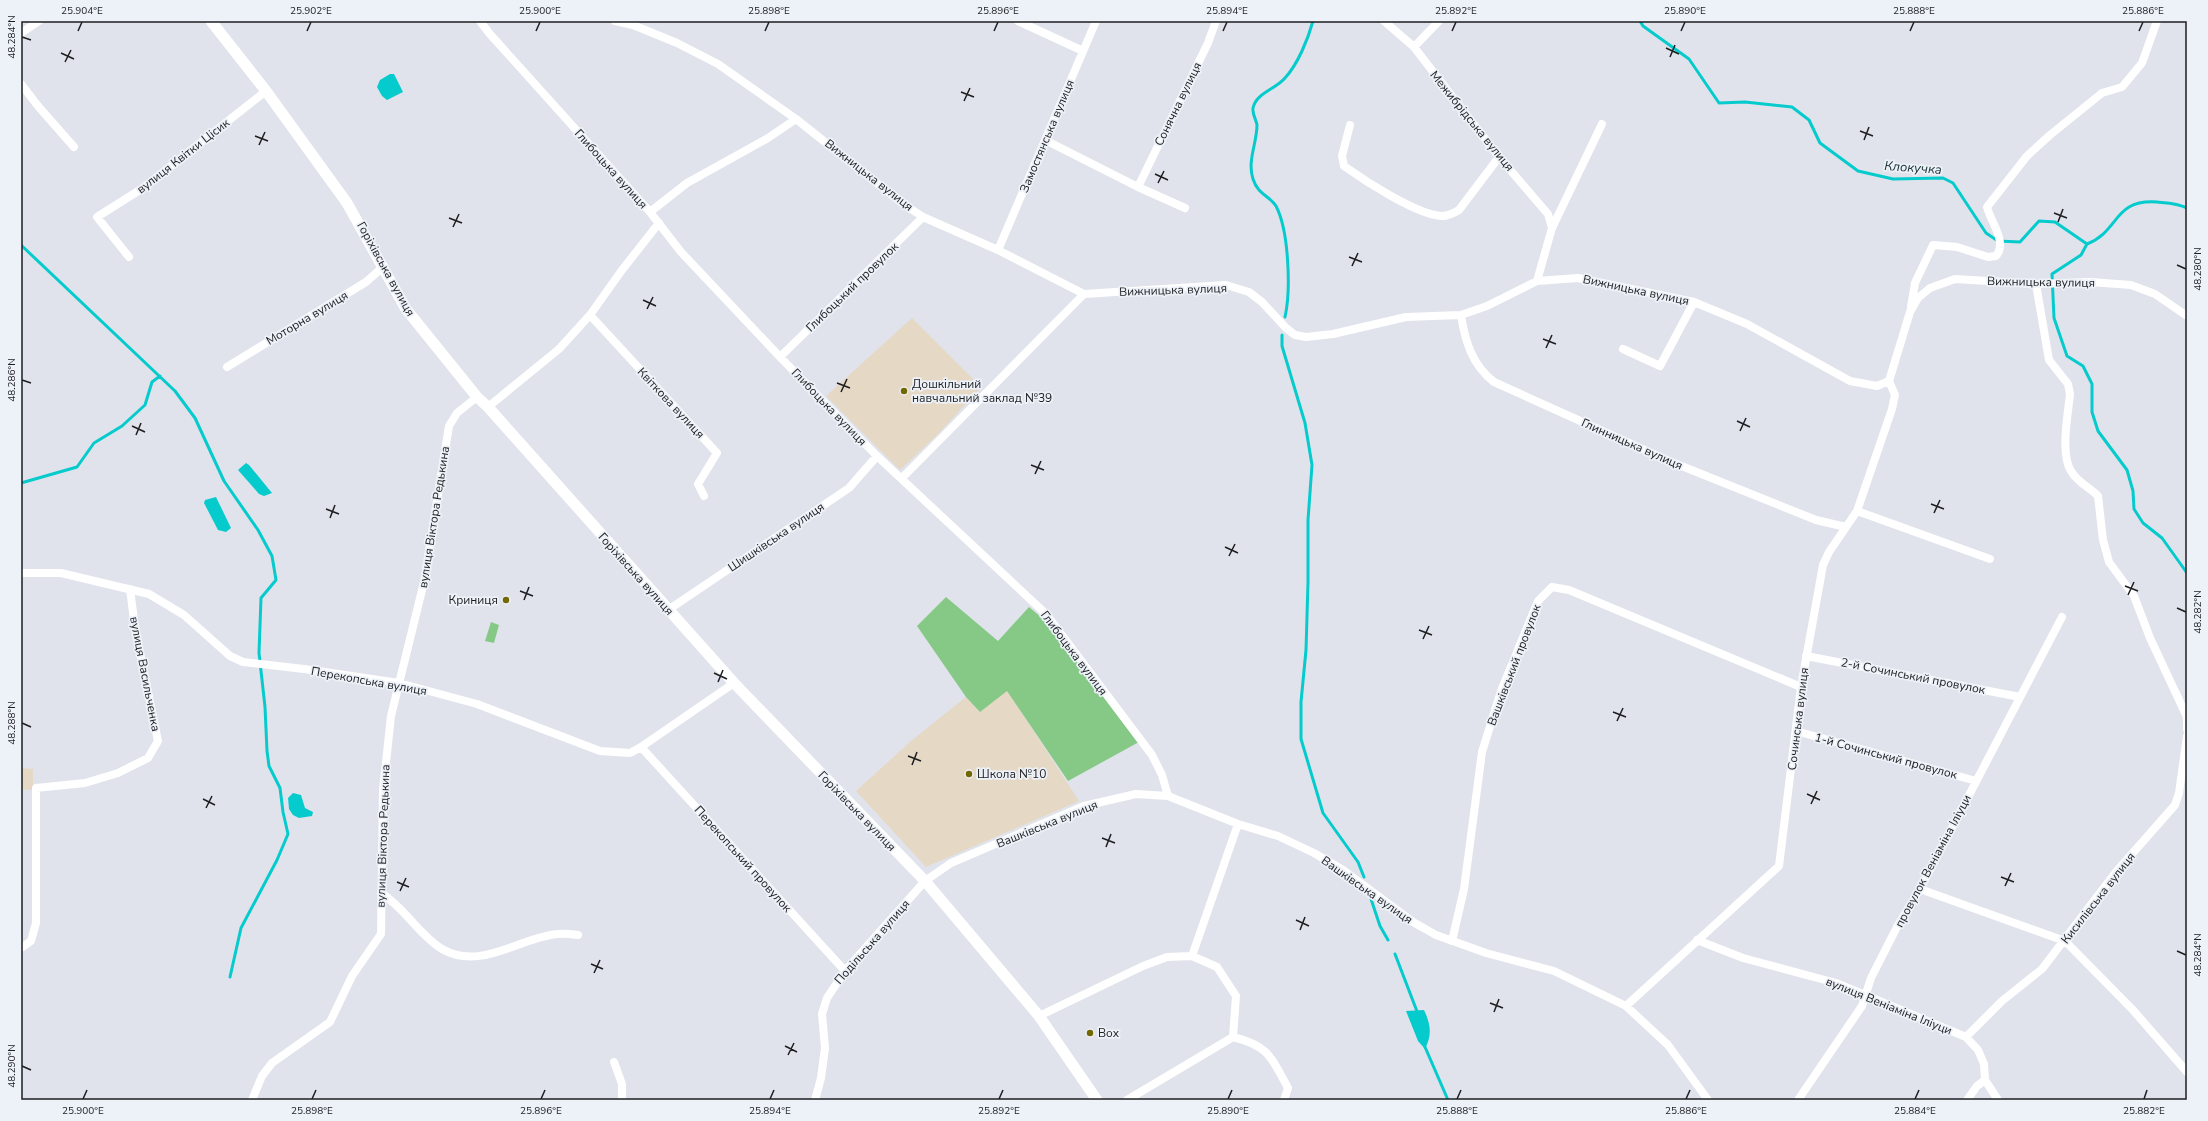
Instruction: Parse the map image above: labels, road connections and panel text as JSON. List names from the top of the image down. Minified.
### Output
{"streets":{"street":["Сонячна вулиця","Межибрідська вулиця","Замостянська вулиця","вулиця Квітки Цісик","Глибоцька вулиця","Вижницька вулиця","Горіхівська вулиця","Глибоцький провулок","Моторна вулиця","Квіткова вулиця","Глинницька вулиця","вулиця Віктора Редькина","Шишківська вулиця","Вашківський провулок","вулиця Васильченка","2-й Сочинський провулок","Перекопська вулиця","Сочинська вулиця","1-й Сочинський провулок","Вашківська вулиця","Перекопський провулок","провулок Веніаміна Іліуци","Кисилівська вулиця","Подільська вулиця","вулиця Веніаміна Іліуци"]},"crossings":[["Замостянська вулиця","Вижницька вулиця"],["вулиця Квітки Цісик","Горіхівська вулиця"],["Глибоцька вулиця","Глибоцький провулок"],["Глибоцька вулиця","Шишківська вулиця"],["Глибоцька вулиця","Вашківська вулиця"],["Вижницька вулиця","Глибоцький провулок"],["Вижницька вулиця","Глинницька вулиця"],["Вижницька вулиця","Сочинська вулиця"],["Горіхівська вулиця","Моторна вулиця"],["Горіхівська вулиця","вулиця Віктора Редькина"],["Горіхівська вулиця","Шишківська вулиця"],["Горіхівська вулиця","Перекопська вулиця"],["Горіхівська вулиця","Вашківська вулиця"],["Горіхівська вулиця","Подільська вулиця"],["Глинницька вулиця","Сочинська вулиця"],["вулиця Віктора Редькина","Перекопська вулиця"],["Вашківський провулок","Сочинська вулиця"],["Вашківський провулок","Вашківська вулиця"],["вулиця Васильченка","Перекопська вулиця"],["2-й Сочинський провулок","Сочинська вулиця"],["2-й Сочинський провулок","провулок Веніаміна Іліуци"],["Перекопська вулиця","Перекопський провулок"],["Сочинська вулиця","1-й Сочинський провулок"],["Сочинська вулиця","Вашківська вулиця"],["Сочинська вулиця","вулиця Веніаміна Іліуци"],["1-й Сочинський провулок","провулок Веніаміна Іліуци"],["Вашківська вулиця","Подільська вулиця"],["Перекопський провулок","Подільська вулиця"],["провулок Веніаміна Іліуци","вулиця Веніаміна Іліуци"],["Кисилівська вулиця","вулиця Веніаміна Іліуци"]],"water":["Клокучка"],"places":["Дошкільний навчальний заклад №39","Криниця","Школа №10","Box"],"coordinates":["25.904°E","25.902°E","25.900°E","25.898°E","25.896°E","25.894°E","25.892°E","25.890°E","25.888°E","25.886°E","48.284°N","48.280°N","48.286°N","48.282°N","48.288°N","48.290°N","25.884°E","25.882°E"]}
